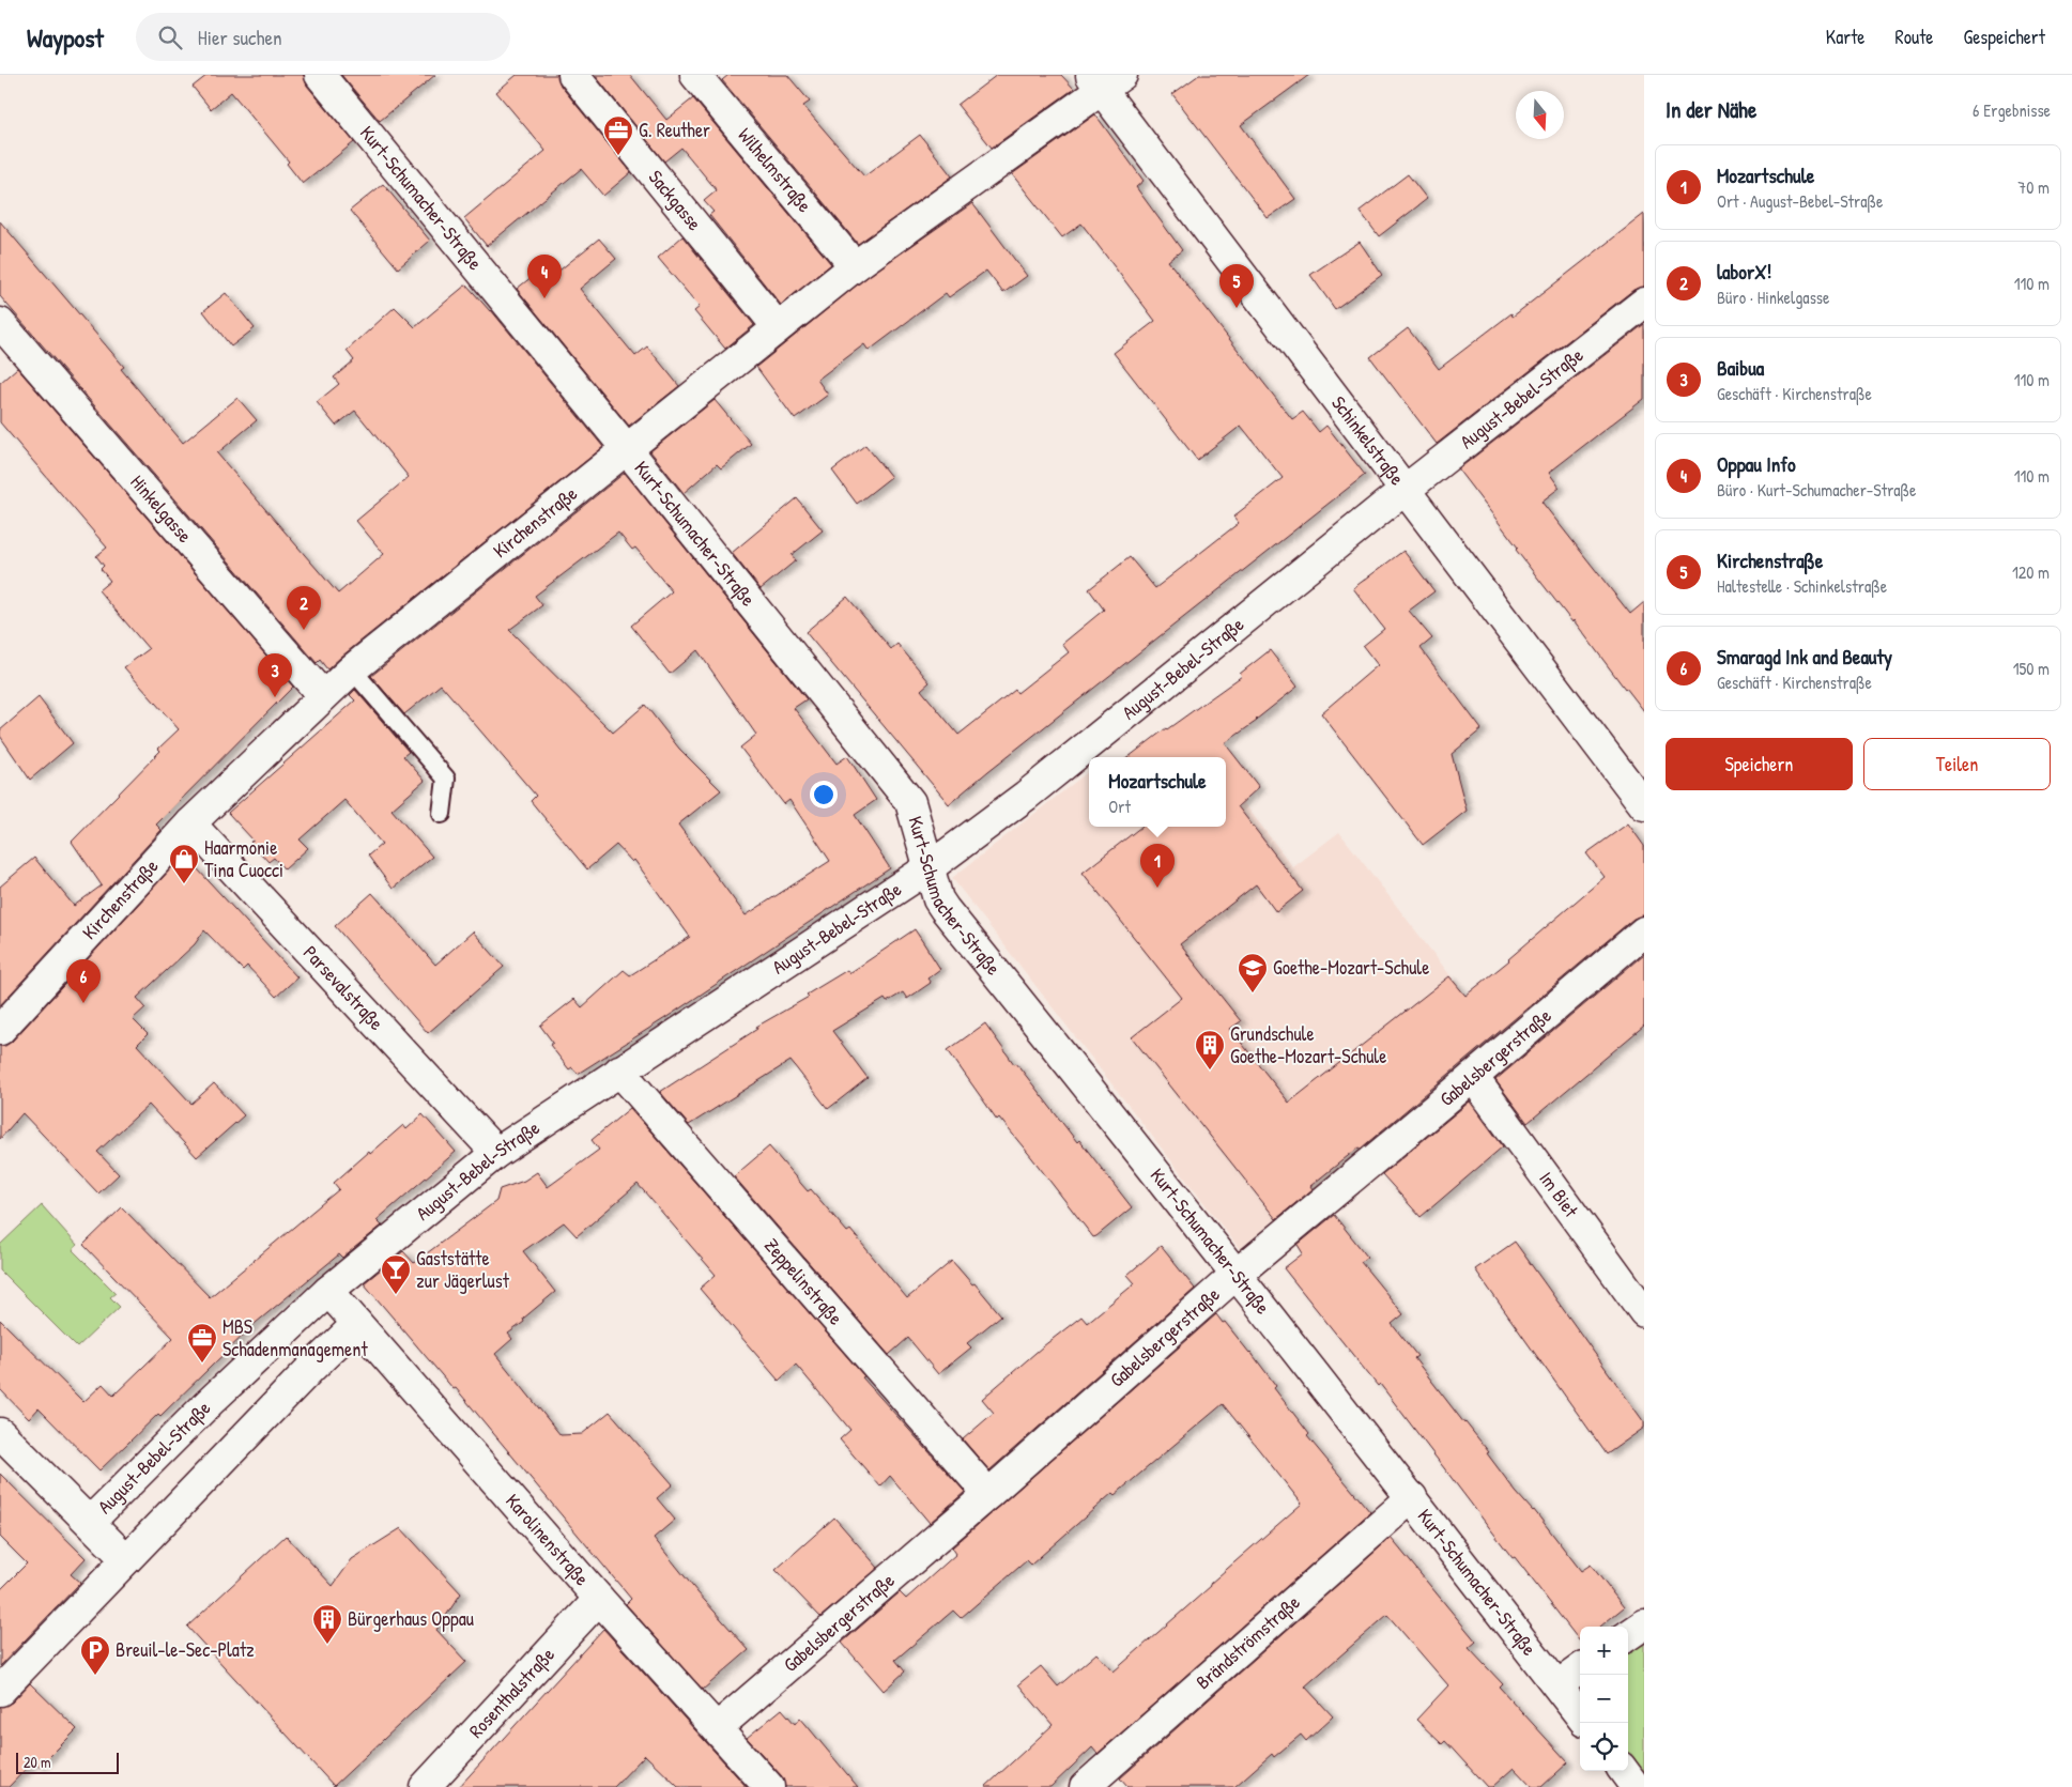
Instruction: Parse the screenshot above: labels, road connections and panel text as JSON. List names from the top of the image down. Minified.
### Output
{"streets":{"street":["Wilhelmstraße","Kurt-Schumacher-Straße","Sackgasse","August-Bebel-Straße","Schinkelstraße","Hinkelgasse","Kirchenstraße","Parsevalstraße","Gabelsbergerstraße","Im Biet","Zeppelinstraße","Karolinenstraße","Brändströmstraße","Rosenthalstraße"]},"crossings":[["Wilhelmstraße","Kirchenstraße"],["Kurt-Schumacher-Straße","August-Bebel-Straße"],["Kurt-Schumacher-Straße","Kirchenstraße"],["Kurt-Schumacher-Straße","Gabelsbergerstraße"],["Kurt-Schumacher-Straße","Brändströmstraße"],["Sackgasse","Kirchenstraße"],["August-Bebel-Straße","Schinkelstraße"],["August-Bebel-Straße","Parsevalstraße"],["August-Bebel-Straße","Zeppelinstraße"],["August-Bebel-Straße","Karolinenstraße"],["Schinkelstraße","Kirchenstraße"],["Hinkelgasse","Kirchenstraße"],["Kirchenstraße","Parsevalstraße"],["Gabelsbergerstraße","Im Biet"],["Gabelsbergerstraße","Zeppelinstraße"],["Gabelsbergerstraße","Karolinenstraße"],["Karolinenstraße","Rosenthalstraße"]],"places":{"office":["G. Reuther","MBS Schadenmanagement"],"shop":["Haarmonie Tina Cuocci"],"school or university":["Goethe-Mozart-Schule"],"building":["Grundschule Goethe-Mozart-Schule","Bürgerhaus Oppau"],"bar":["Gaststätte zur Jägerlust"],"parking":["Breuil-le-Sec-Platz"]},"scale_bar":"20 m","north":"bottom","page":{"header":"Waypost","search":"Hier suchen","nav":["Karte","Route","Gespeichert"],"heading":["In der Nähe","6 Ergebnisse"],"list":[{"mark":"1","name":"Mozartschule","note":"Ort · August-Bebel-Straße","value":"70 m"},{"mark":"2","name":"laborX!","note":"Büro · Hinkelgasse","value":"110 m"},{"mark":"3","name":"Baibua","note":"Geschäft · Kirchenstraße","value":"110 m"},{"mark":"4","name":"Oppau Info","note":"Büro · Kurt-Schumacher-Straße","value":"110 m"},{"mark":"5","name":"Kirchenstraße","note":"Haltestelle · Schinkelstraße","value":"120 m"},{"mark":"6","name":"Smaragd Ink and Beauty","note":"Geschäft · Kirchenstraße","value":"150 m"}],"pins":["4","5","2","3","1","6"],"buttons":["Speichern","Teilen"],"popup":["Mozartschule","Ort"],"map_buttons":["+","−"],"scale":"20 m"}}
